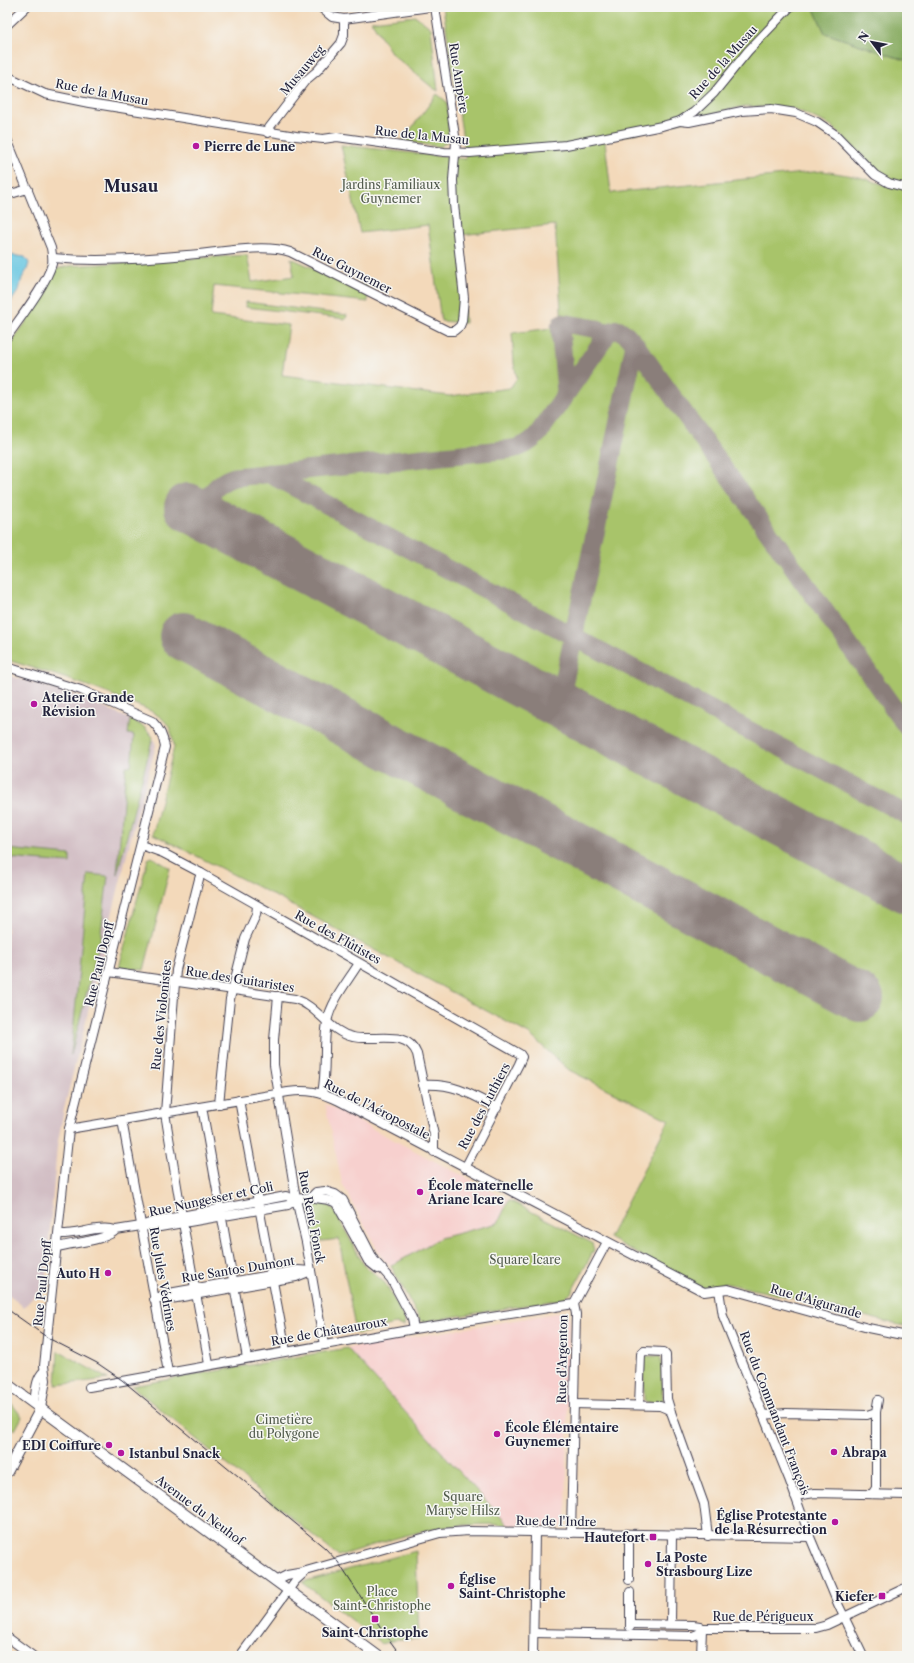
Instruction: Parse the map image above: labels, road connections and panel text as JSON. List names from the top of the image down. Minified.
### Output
{"streets":{"street":["Rue de la Musau","Musauweg","Rue Ampère","Rue Guynemer","Rue des Flûtistes","Rue Paul Dopff","Rue des Guitaristes","Rue des Violonistes","Rue des Luthiers","Rue de l'Aéropostale","Rue Nungesser et Coli","Rue René Fonck","Rue Santos Dumont","Rue Jules Védrines","Rue d'Aigurande","Rue de Châteauroux","Rue d'Argenton","Rue du Commandant François","Avenue du Neuhof","Rue de l'Indre","Rue de Périgueux"]},"crossings":[["Rue de la Musau","Musauweg"],["Rue de la Musau","Rue Ampère"],["Rue de la Musau","Rue Guynemer"],["Rue Ampère","Rue Guynemer"],["Rue des Flûtistes","Rue Paul Dopff"],["Rue des Flûtistes","Rue des Violonistes"],["Rue des Flûtistes","Rue des Luthiers"],["Rue Paul Dopff","Rue des Guitaristes"],["Rue Paul Dopff","Rue de l'Aéropostale"],["Rue Paul Dopff","Rue Nungesser et Coli"],["Rue Paul Dopff","Avenue du Neuhof"],["Rue des Guitaristes","Rue des Violonistes"],["Rue des Guitaristes","Rue de l'Aéropostale"],["Rue des Guitaristes","Rue René Fonck"],["Rue des Violonistes","Rue de l'Aéropostale"],["Rue des Violonistes","Rue Nungesser et Coli"],["Rue des Violonistes","Rue Santos Dumont"],["Rue des Violonistes","Rue de Châteauroux"],["Rue des Luthiers","Rue de l'Aéropostale"],["Rue de l'Aéropostale","Rue René Fonck"],["Rue de l'Aéropostale","Rue Jules Védrines"],["Rue de l'Aéropostale","Rue d'Argenton"],["Rue Nungesser et Coli","Rue René Fonck"],["Rue Nungesser et Coli","Rue Jules Védrines"],["Rue Nungesser et Coli","Rue de Châteauroux"],["Rue René Fonck","Rue Santos Dumont"],["Rue René Fonck","Rue de Châteauroux"],["Rue Santos Dumont","Rue Jules Védrines"],["Rue Jules Védrines","Rue de Châteauroux"],["Rue d'Aigurande","Rue du Commandant François"],["Rue de Châteauroux","Rue d'Argenton"],["Rue d'Argenton","Rue de l'Indre"],["Rue du Commandant François","Rue de l'Indre"],["Rue du Commandant François","Rue de Périgueux"],["Avenue du Neuhof","Rue de l'Indre"]],"districts":["Musau"],"parks":["Jardins Familiaux Guynemer","Square Icare","Cimetière du Polygone","Square Maryse Hilsz","Place Saint-Christophe"],"places":{"other":["Pierre de Lune","Atelier Grande Révision","École maternelle Ariane Icare","Auto H","École Élémentaire Guynemer","EDI Coiffure","Abrapa","Istanbul Snack","Église Protestante de la Résurrection","La Poste Strasbourg Lize","Église Saint-Christophe"],"transit":["Hautefort","Kiefer","Saint-Christophe"]},"north":"top left"}
